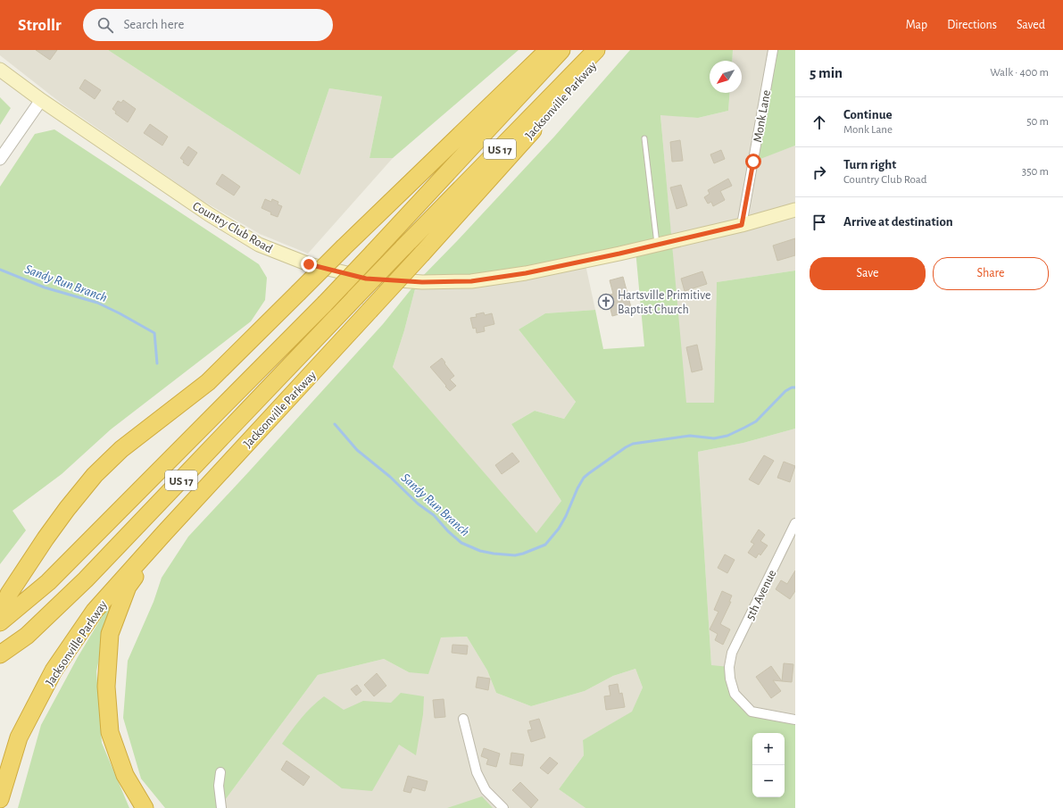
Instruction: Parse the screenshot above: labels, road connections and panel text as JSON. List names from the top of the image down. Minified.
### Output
{"streets":{"highway":["Jacksonville Parkway","US 17"],"main road":["Country Club Road"],"street":["Monk Lane","5th Avenue"]},"crossings":[["Monk Lane","Country Club Road"]],"water":["Sandy Run Branch"],"places":{"church":["Hartsville Primitive Baptist Church"]},"north":"bottom left","page":{"header":"Strollr","search":"Search here","nav":["Map","Directions","Saved"],"heading":["5 min","Walk · 400 m"],"list":[["Continue","Monk Lane","50 m"],["Turn right","Country Club Road","350 m"],"Arrive at destination"],"buttons":["Save","Share"],"map_buttons":["+","−"]}}
